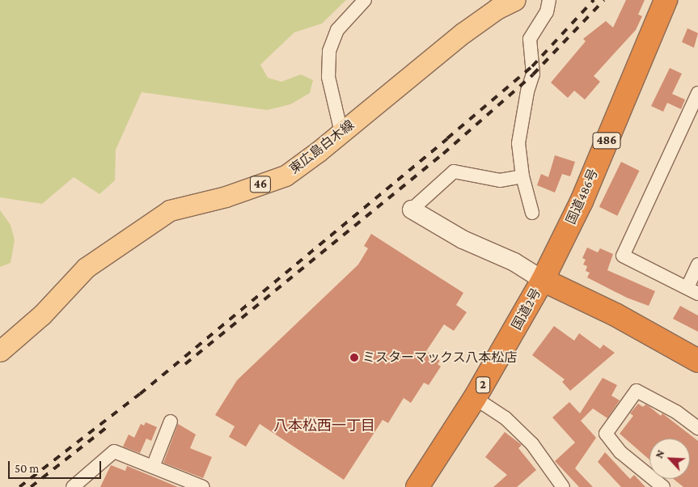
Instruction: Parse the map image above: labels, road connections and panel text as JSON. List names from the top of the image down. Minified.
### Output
{"streets":{"highway":["486","国道486号","国道2号","2"],"main road":["東広島白木線","46"]},"crossings":[["国道486号","国道2号"]],"districts":["八本松西一丁目"],"places":["ミスターマックス八本松店"],"scale_bar":"50 m","north":"top left"}
